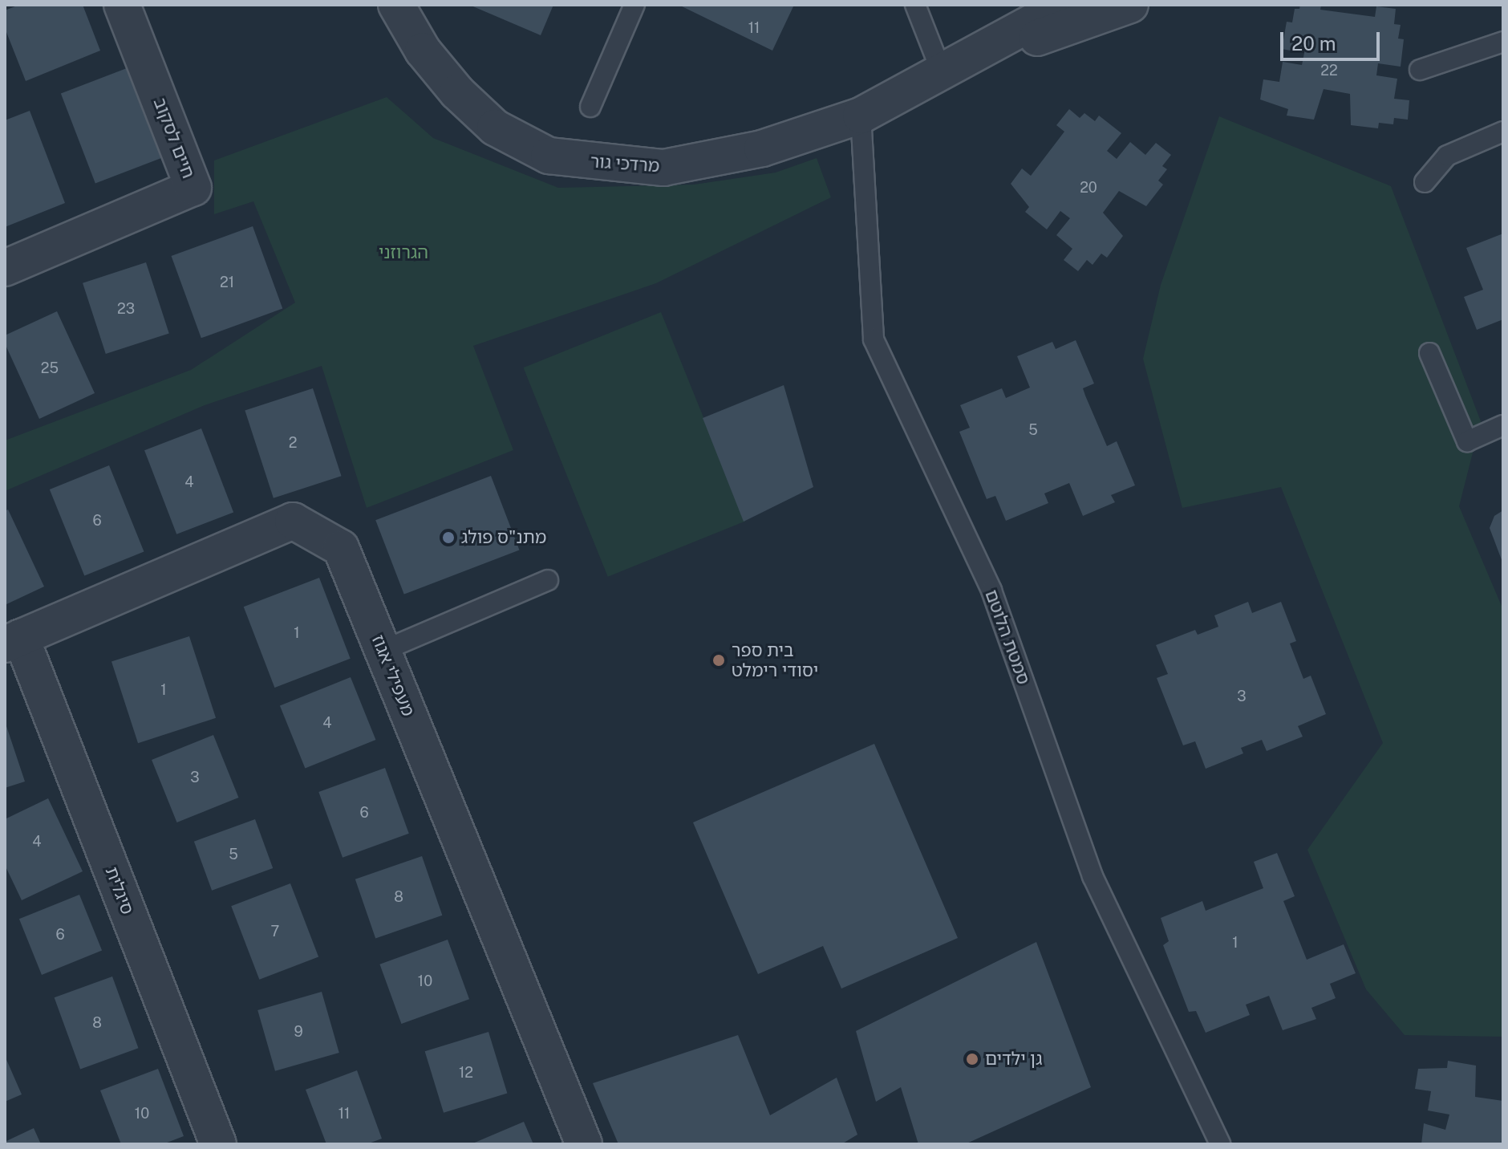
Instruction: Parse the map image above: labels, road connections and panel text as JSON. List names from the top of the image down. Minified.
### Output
{"streets":{"street":["חיים לסקוב","מרדכי גור","מעפילי אגוז","סיגלית"],"lane":["סמטת הלוטם"]},"crossings":[["מרדכי גור","סמטת הלוטם"],["מעפילי אגוז","סיגלית"]],"parks":["הגרוזני"],"places":["מתנ\"ס פולג","בית ספר יסודי רימלט","גן ילדים"],"house_numbers":["11","22","20","21","23","25","5","2","4","6","1","1","3","4","3","6","4","5","8","7","6","1","10","8","9","12","10","11"],"scale_bar":"20 m"}
